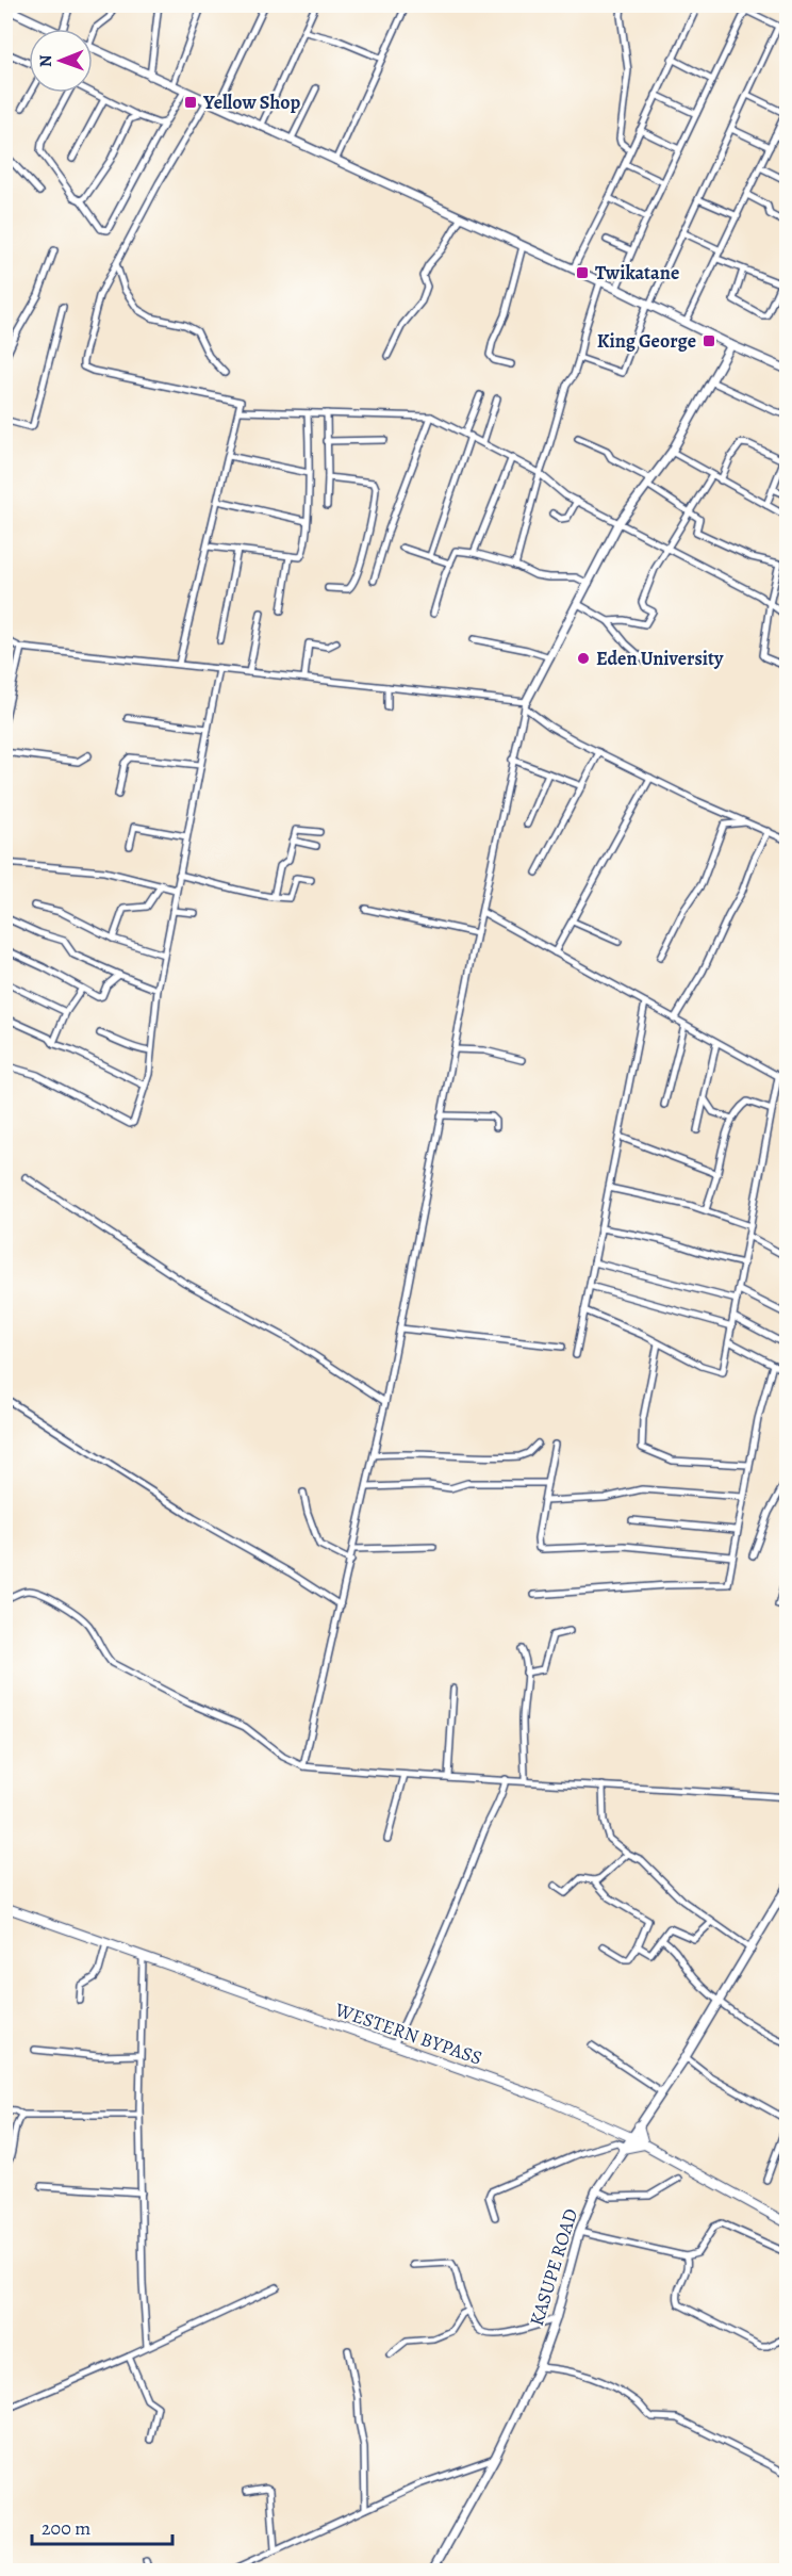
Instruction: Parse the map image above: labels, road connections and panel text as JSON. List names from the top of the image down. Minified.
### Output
{"streets":{"main road":["WESTERN BYPASS"],"street":["KASUPE ROAD"]},"crossings":[["WESTERN BYPASS","KASUPE ROAD"]],"places":{"transit":["Yellow Shop","Twikatane","King George"],"other":["Eden University"]},"scale_bar":"200 m","north":"left"}
